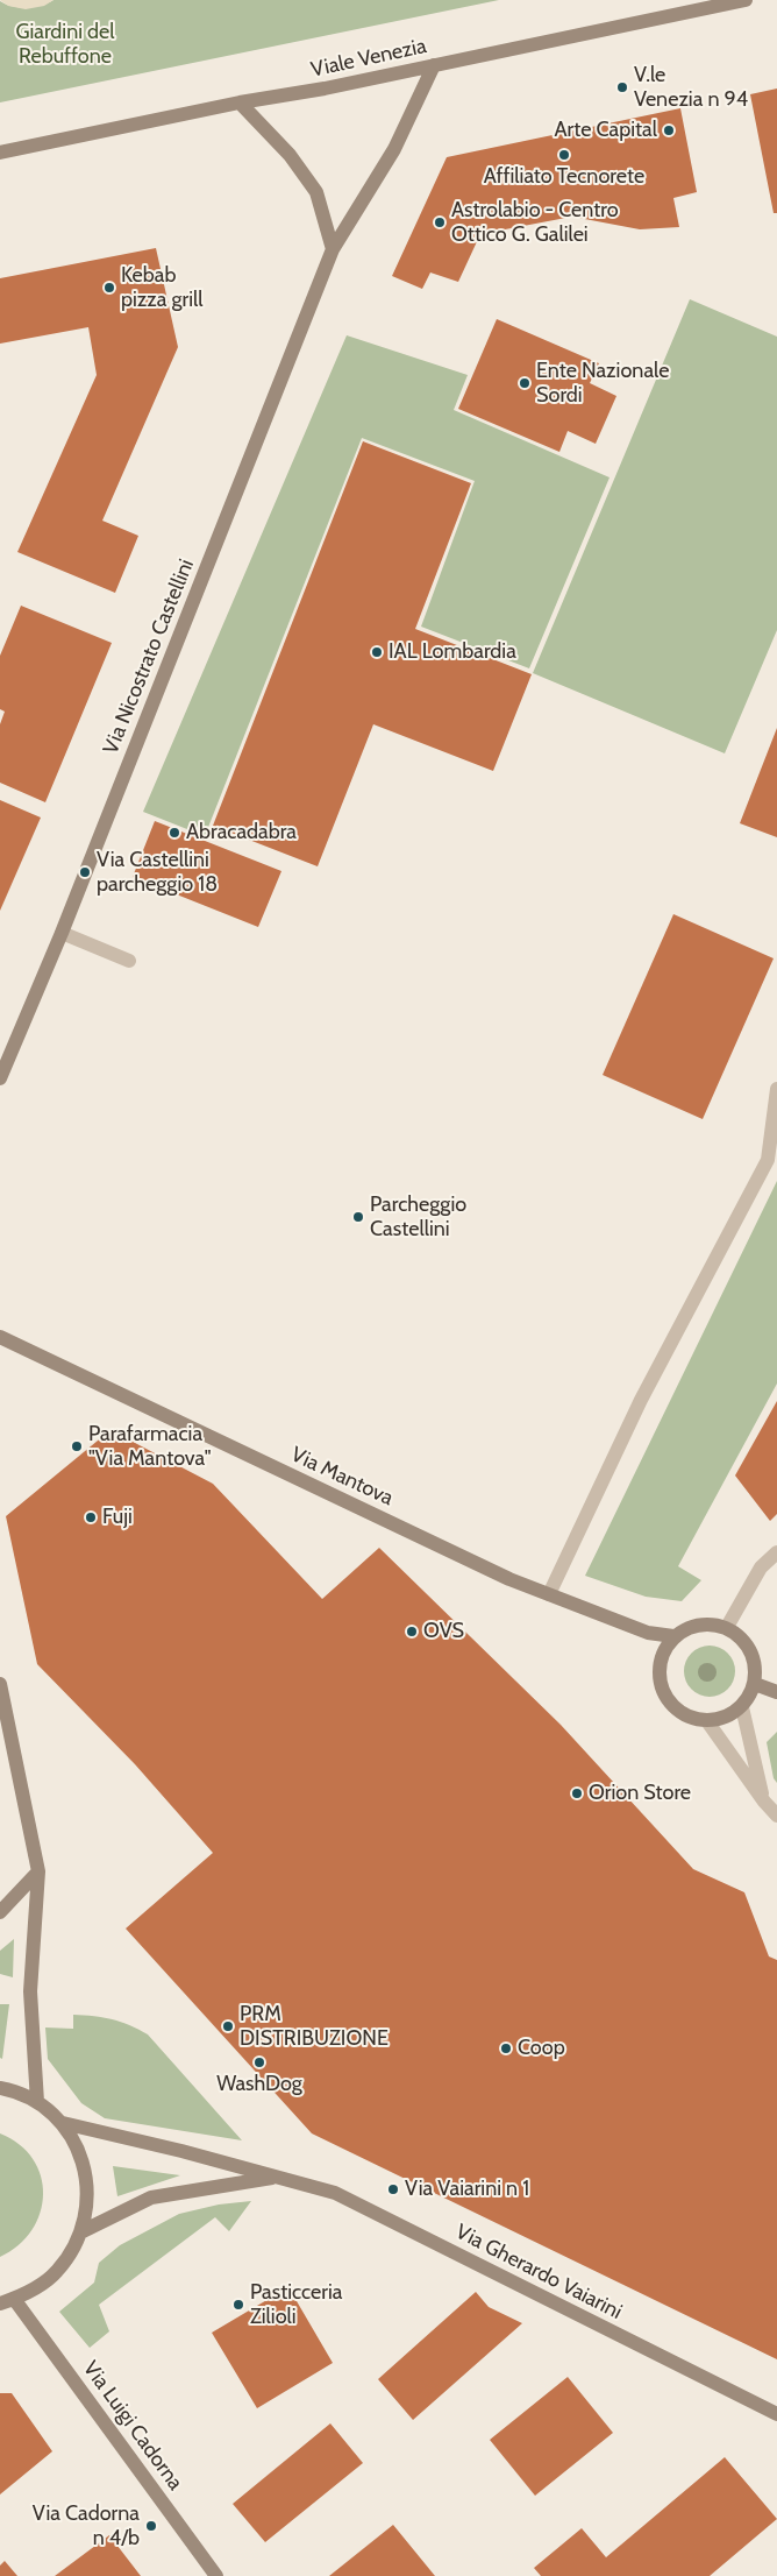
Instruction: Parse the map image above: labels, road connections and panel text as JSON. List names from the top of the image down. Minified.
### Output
{"streets":{"main road":["Viale Venezia","Via Nicostrato Castellini","Via Mantova","Via Gherardo Vaiarini","Via Luigi Cadorna"]},"crossings":[["Viale Venezia","Via Nicostrato Castellini"]],"parks":["Giardini del Rebuffone"],"places":["V.le Venezia n 94","Arte Capital","Affiliato Tecnorete","Astrolabio - Centro Ottico G. Galilei","Kebab pizza grill","Ente Nazionale Sordi","IAL Lombardia","Abracadabra","Via Castellini parcheggio 18","Parcheggio Castellini","Parafarmacia \"Via Mantova\"","Fuji","OVS","Orion Store","PRM DISTRIBUZIONE","Coop","WashDog","Via Vaiarini n 1","Pasticceria Zilioli","Via Cadorna n 4/b"]}
